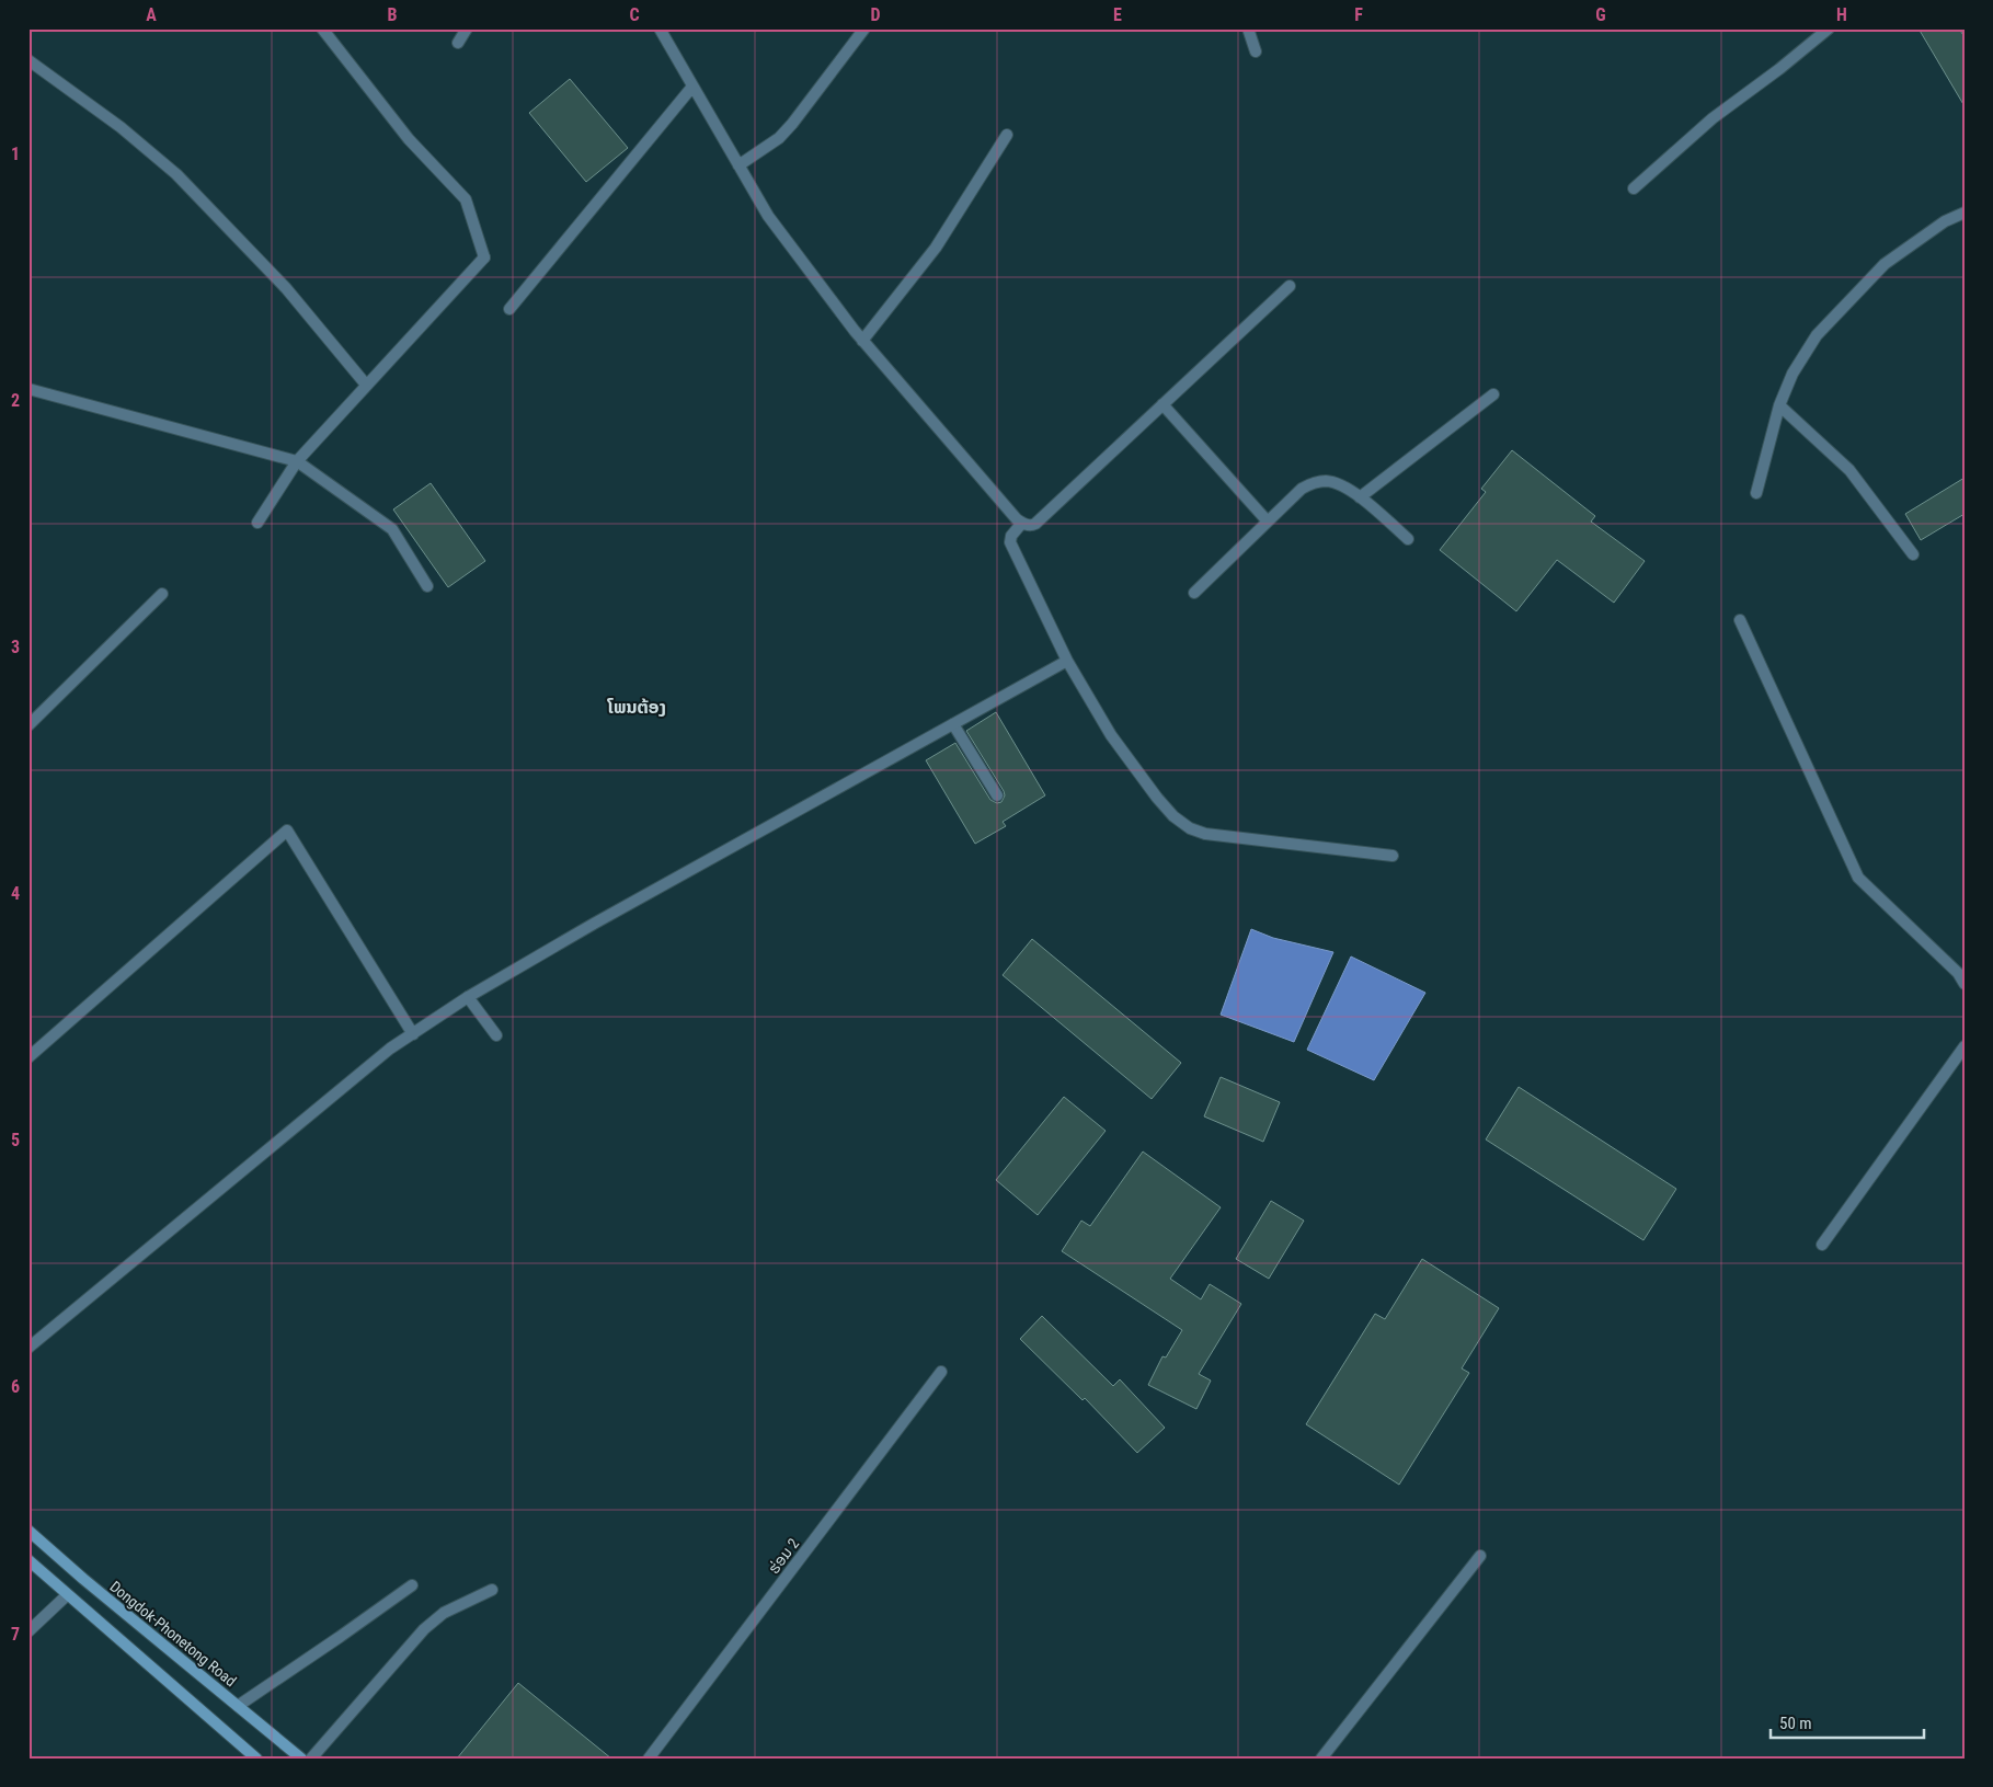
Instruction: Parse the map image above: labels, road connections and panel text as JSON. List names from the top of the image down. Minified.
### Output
{"streets":{"main road":["Dongdok-Phonetong Road"],"street":["ຮ່ອມ 2"]},"districts":["ໂພນຕ້ອງ"],"scale_bar":"50 m","grid":{"columns":["A","B","C","D","E","F","G","H"],"rows":["1","2","3","4","5","6","7"]}}
